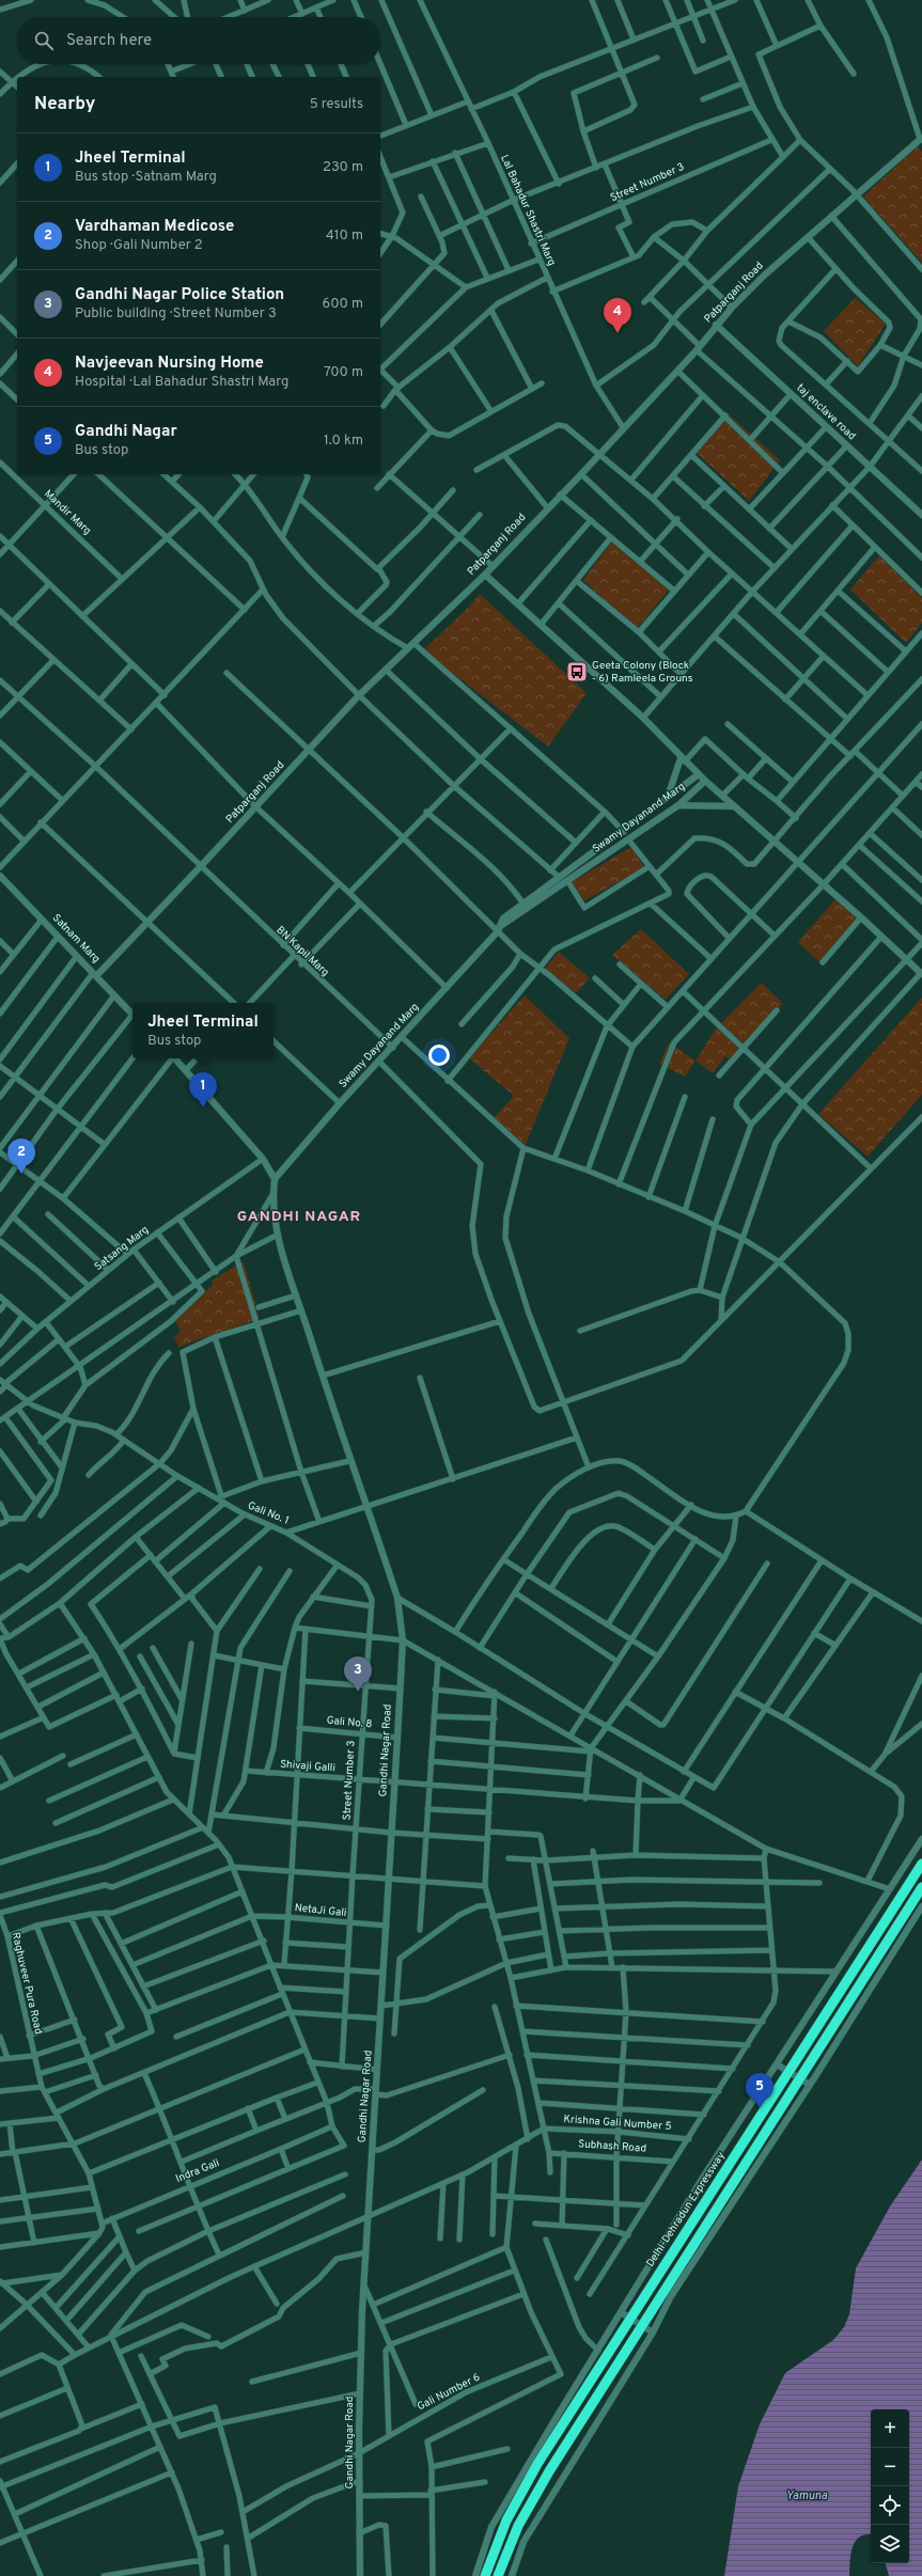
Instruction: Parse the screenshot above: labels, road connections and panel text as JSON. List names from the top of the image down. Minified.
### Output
{"streets":{"highway":["Delhi-Dehradun Expressway"],"street":["Street Number 3","Lal Bahadur Shastri Marg","Patparganj Road","taj enclave road","Mandir Marg","Swamy Dayanand Marg","Satnam Marg","BN Kapil Marg","Satsang Marg","Gali No. 1","Gali No. 8","Gandhi Nagar Road","Shivaji Galli","NetaJi Gali","Raghuveer Pura Road","Krishna Gali Number 5","Subhash Road","Indra Gali","Gali Number 6"]},"crossings":[["Street Number 3","Lal Bahadur Shastri Marg"],["Street Number 3","Gali No. 8"],["Street Number 3","Shivaji Galli"],["Street Number 3","NetaJi Gali"],["Lal Bahadur Shastri Marg","Patparganj Road"],["Patparganj Road","taj enclave road"],["Patparganj Road","Satnam Marg"],["Patparganj Road","BN Kapil Marg"],["Swamy Dayanand Marg","BN Kapil Marg"],["Swamy Dayanand Marg","Gandhi Nagar Road"],["Gali No. 1","Gandhi Nagar Road"],["Gali No. 8","Gandhi Nagar Road"],["Gandhi Nagar Road","Shivaji Galli"],["Gandhi Nagar Road","NetaJi Gali"],["Gandhi Nagar Road","Gali Number 6"]],"districts":["GANDHI NAGAR"],"water":["Yamuna"],"places":{"bus stop":["Geeta Colony (Block - 6) Ramleela Grouns"]},"page":{"search":"Search here","heading":["Nearby","5 results"],"list":[{"mark":"1","name":"Jheel Terminal","note":"Bus stop · Satnam Marg","value":"230 m"},{"mark":"2","name":"Vardhaman Medicose","note":"Shop · Gali Number 2","value":"410 m"},{"mark":"3","name":"Gandhi Nagar Police Station","note":"Public building · Street Number 3","value":"600 m"},{"mark":"4","name":"Navjeevan Nursing Home","note":"Hospital · Lal Bahadur Shastri Marg","value":"700 m"},{"mark":"5","name":"Gandhi Nagar","note":"Bus stop","value":"1.0 km"}],"pins":["4","1","2","3","5"],"popup":["Jheel Terminal","Bus stop"],"map_buttons":["+","−"]}}
